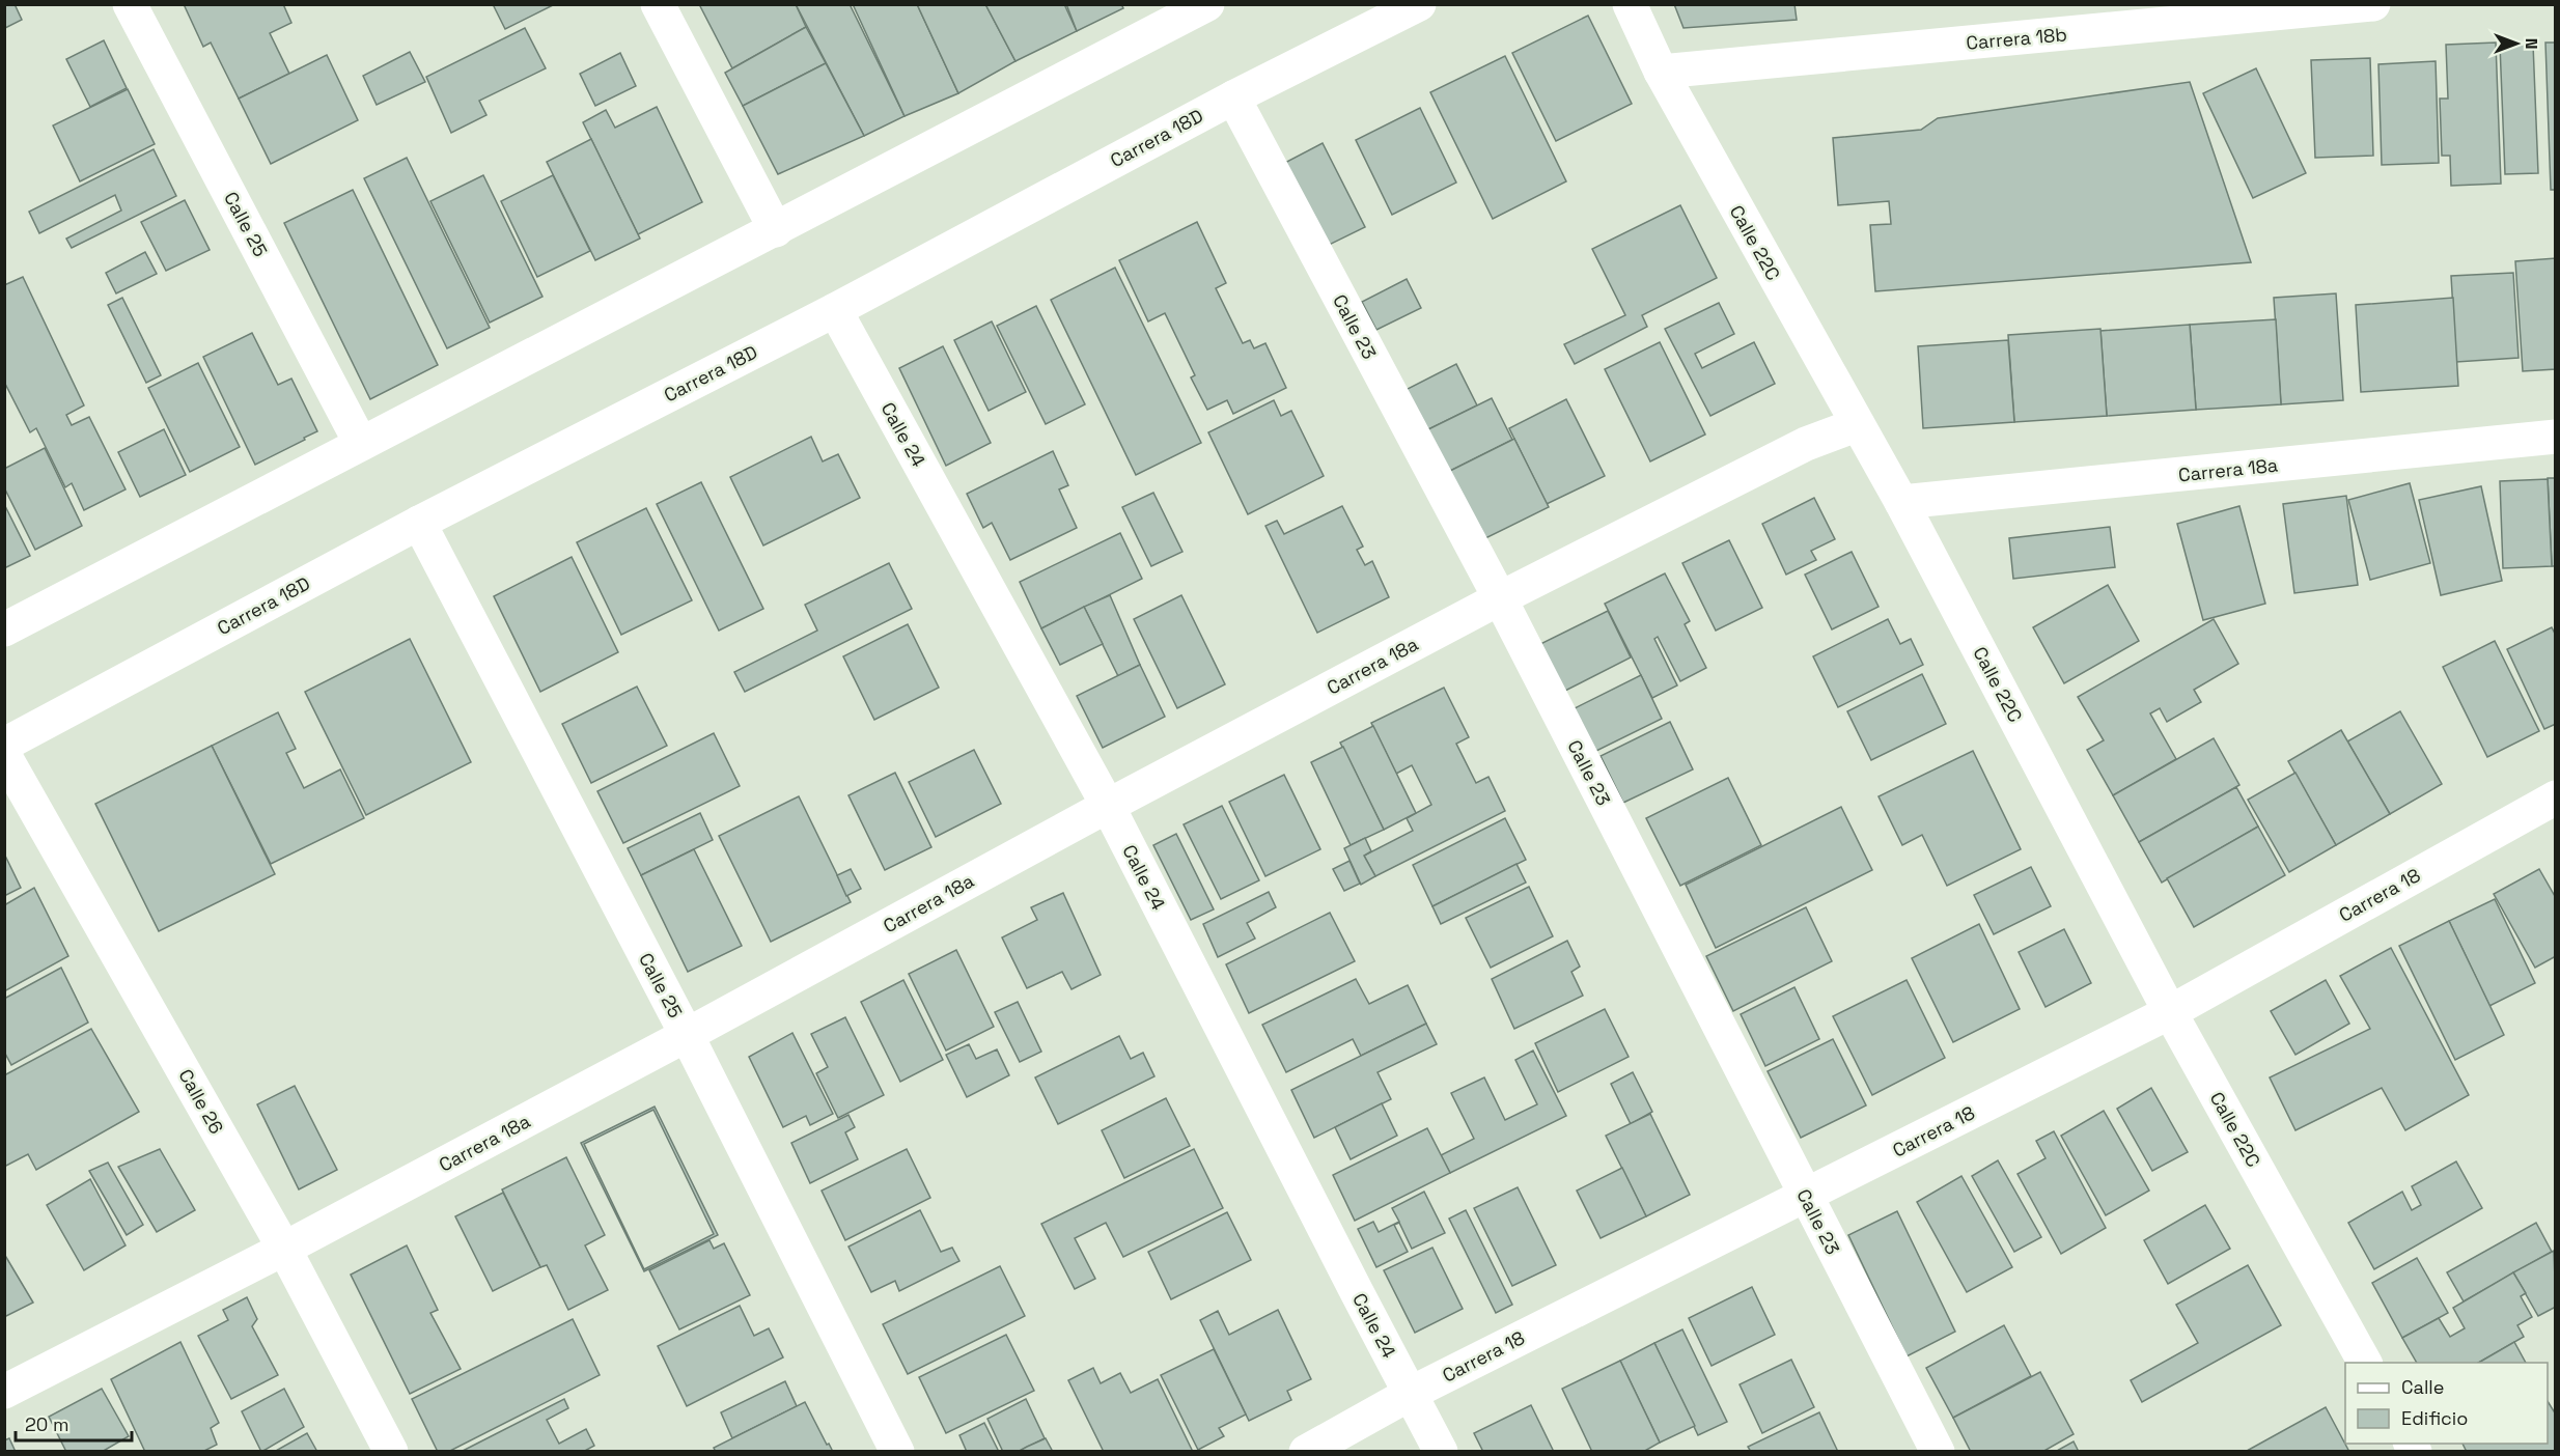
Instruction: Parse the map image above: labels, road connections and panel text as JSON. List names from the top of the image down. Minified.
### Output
{"streets":{"street":["Carrera 18b","Carrera 18D","Calle 25","Calle 22C","Calle 23","Calle 24","Carrera 18a","Carrera 18","Calle 26"]},"crossings":[["Carrera 18b","Calle 22C"],["Carrera 18D","Calle 25"],["Carrera 18D","Calle 23"],["Carrera 18D","Calle 24"],["Calle 25","Carrera 18a"],["Calle 22C","Carrera 18a"],["Calle 22C","Carrera 18"],["Calle 23","Carrera 18a"],["Calle 23","Carrera 18"],["Calle 24","Carrera 18a"],["Calle 24","Carrera 18"],["Carrera 18a","Calle 26"]],"legend":["Calle","Edificio"],"scale_bar":"20 m","north":"right"}
